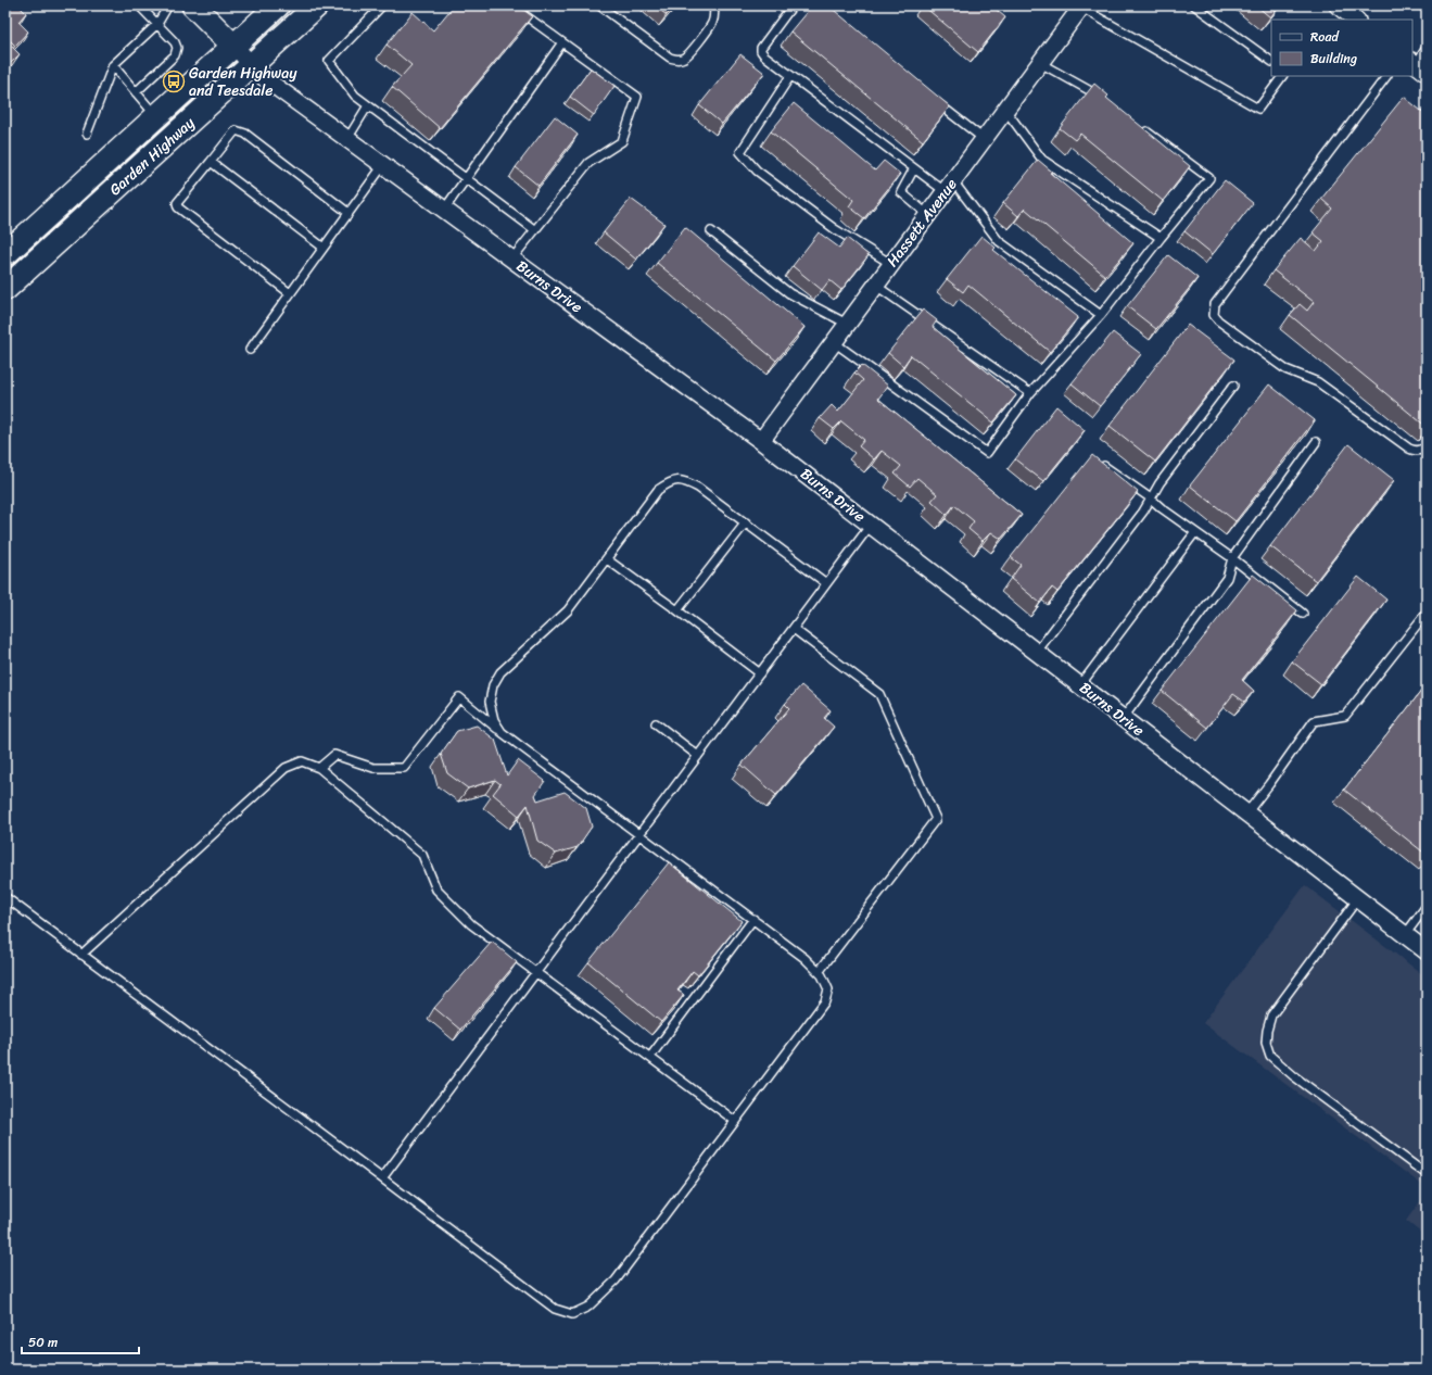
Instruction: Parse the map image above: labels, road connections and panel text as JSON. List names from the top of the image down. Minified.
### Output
{"streets":{"main road":["Garden Highway"],"street":["Hassett Avenue","Burns Drive"]},"crossings":[["Garden Highway","Burns Drive"],["Hassett Avenue","Burns Drive"]],"places":{"bus stop":["Garden Highway and Teesdale"]},"legend":["Road","Building"],"scale_bar":"50 m"}
